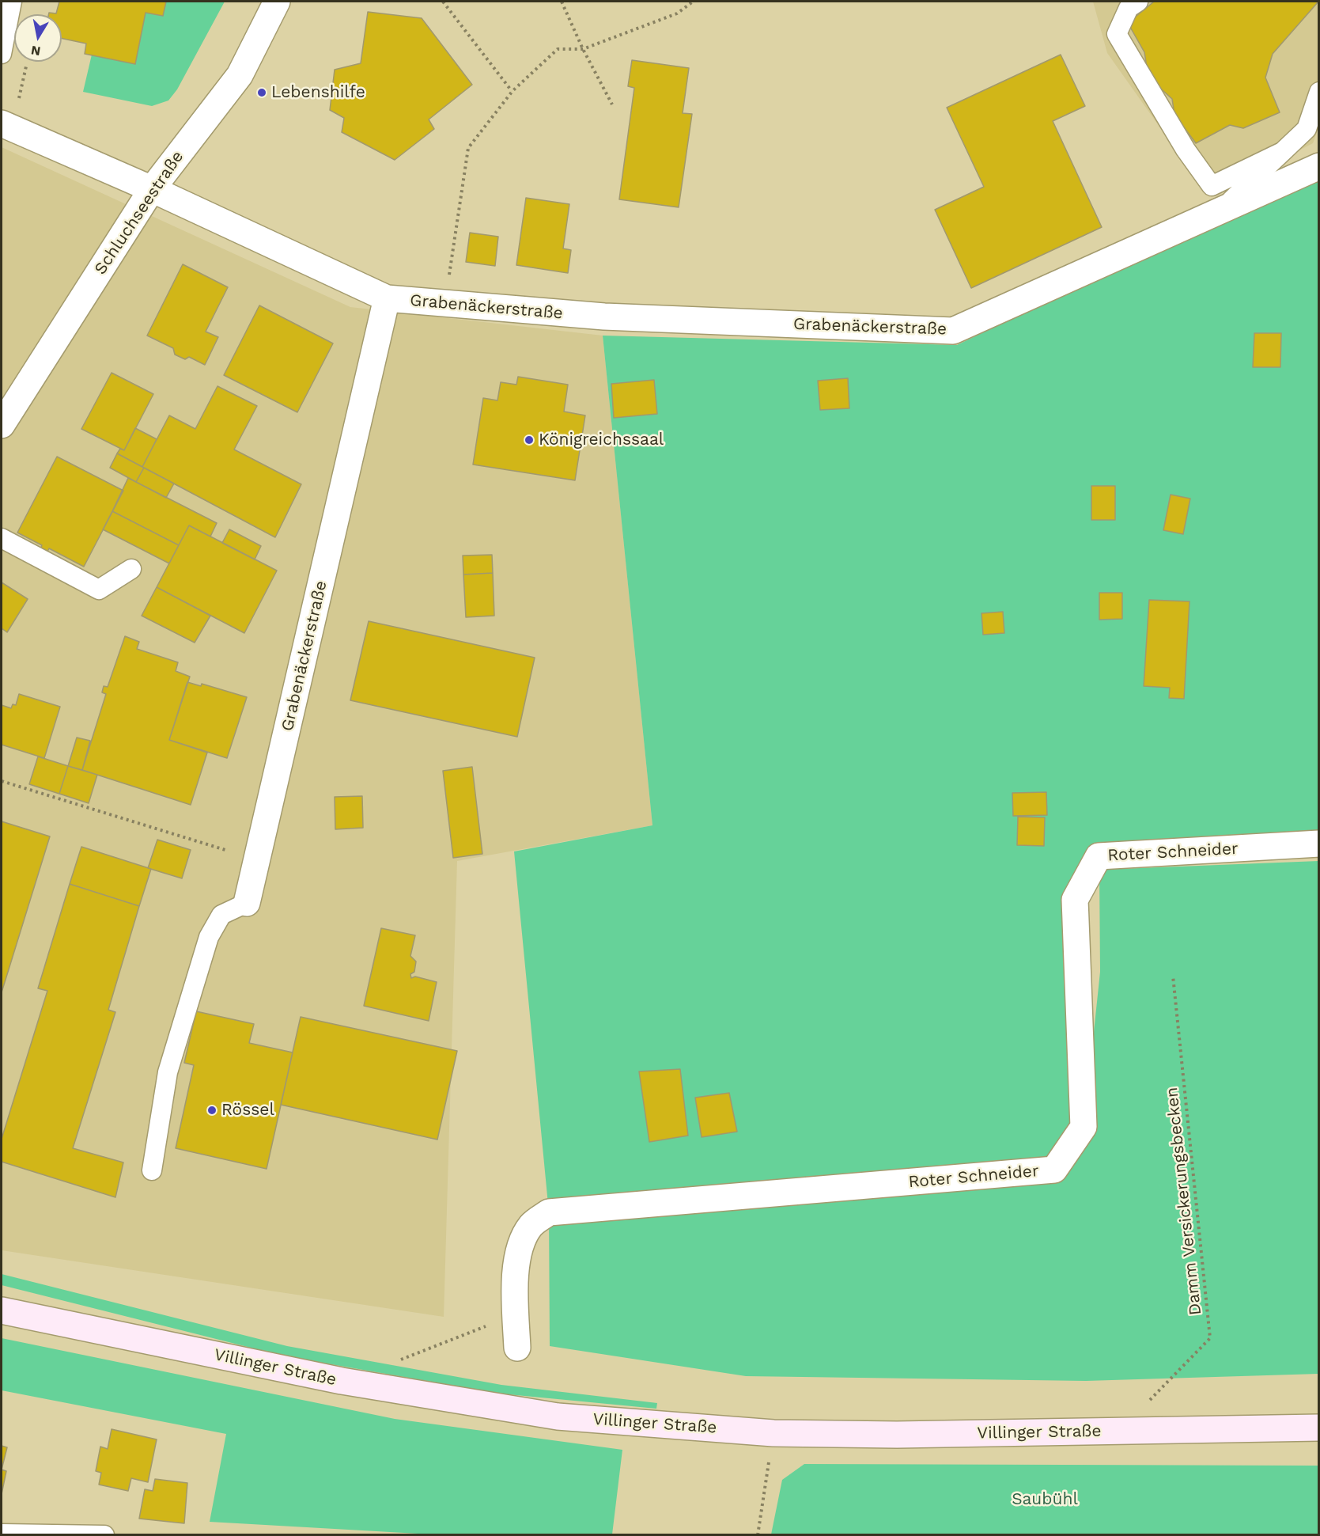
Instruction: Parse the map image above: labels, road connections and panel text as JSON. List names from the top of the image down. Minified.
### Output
{"streets":{"main road":["Villinger Straße"],"street":["Schluchseestraße","Grabenäckerstraße","Roter Schneider"],"path":["Damm Versickerungsbecken"]},"crossings":[["Schluchseestraße","Grabenäckerstraße"]],"parks":["Saubühl"],"places":["Lebenshilfe","Königreichssaal","Rössel"],"north":"bottom"}
